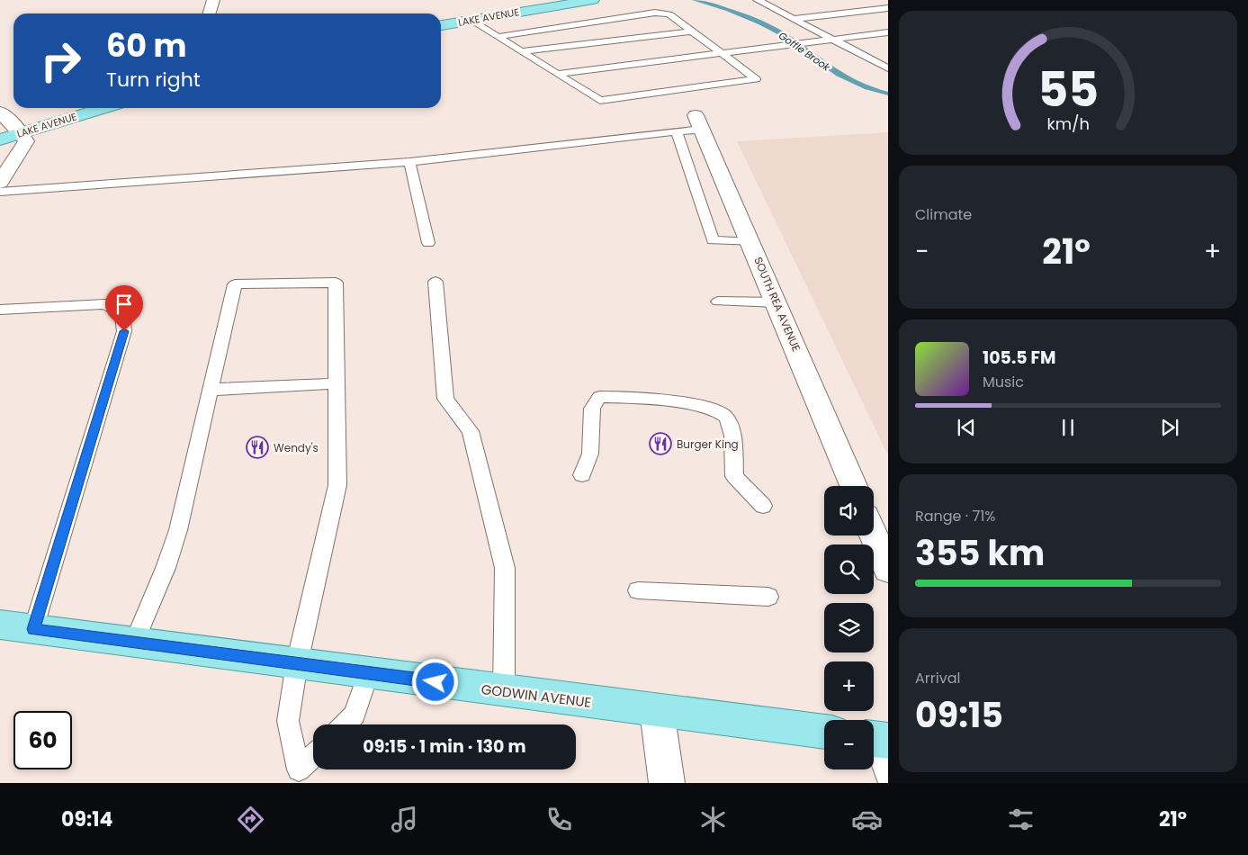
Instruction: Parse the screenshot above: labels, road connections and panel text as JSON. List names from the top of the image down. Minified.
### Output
{"streets":{"main road":["LAKE AVENUE","GODWIN AVENUE"],"street":["SOUTH REA AVENUE"]},"water":["Goffle Brook"],"places":{"restaurant":["Burger King","Wendy's"]},"page":{"turn":["60 m","Turn right"],"tile":["Climate",["Range · 71%","355 km"],["Arrival","09:15"]],"heat":["−","21°","+"],"song":["105.5 FM","Music"],"map_buttons":["+","−"],"limit":"60","trip":"09:15 · 1 min · 130 m","tabs":["09:14","21°"],"gauge":["55","km/h"]}}
